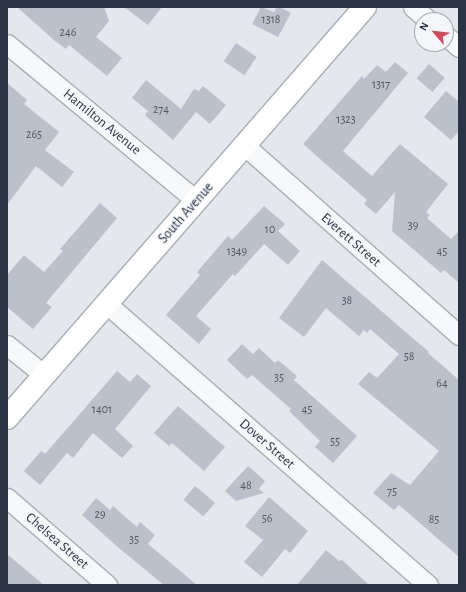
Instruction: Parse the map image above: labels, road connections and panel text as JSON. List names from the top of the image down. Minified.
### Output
{"streets":{"main road":["South Avenue"],"street":["Hamilton Avenue","Everett Street","Dover Street","Chelsea Street"]},"crossings":[["Hamilton Avenue","South Avenue"],["South Avenue","Everett Street"],["South Avenue","Dover Street"]],"house_numbers":["1318","246","1317","274","1323","265","39","10","1349","45","38","58","35","64","1401","45","55","48","75","29","56","85","35"],"north":"top left"}
